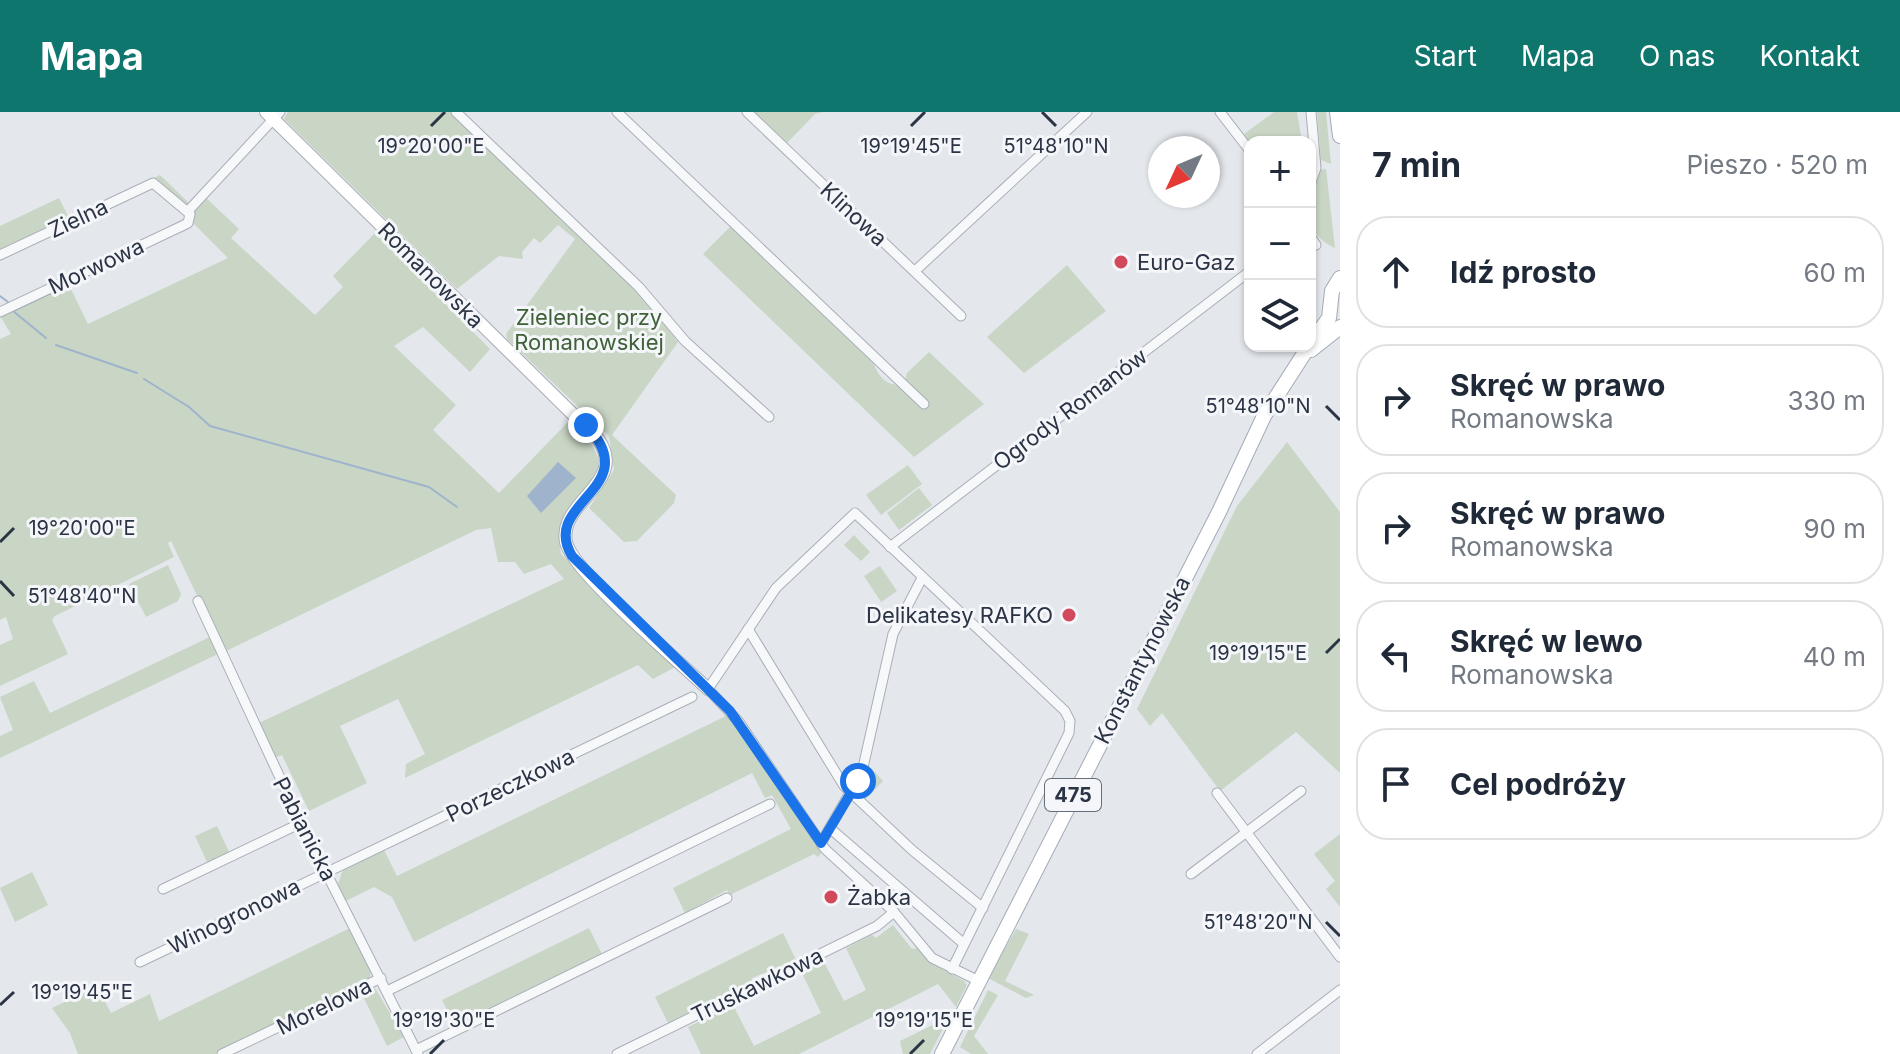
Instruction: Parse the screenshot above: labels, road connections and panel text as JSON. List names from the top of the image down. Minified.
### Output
{"streets":{"main road":["Konstantynowska","475"],"street":["Klinowa","Zielna","Morwowa","Romanowska","Ogrody Romanów","Porzeczkowa","Pabianicka","Winogronowa","Truskawkowa","Morelowa"]},"crossings":[["Zielna","Morwowa"],["Morwowa","Romanowska"],["Romanowska","Konstantynowska"],["Romanowska","Truskawkowa"],["Konstantynowska","475"],["Porzeczkowa","Pabianicka"],["Porzeczkowa","Winogronowa"],["Pabianicka","Winogronowa"],["Pabianicka","Morelowa"]],"parks":["Zieleniec przy Romanowskiej"],"places":["Euro-Gaz","Delikatesy RAFKO","Żabka"],"north":"bottom left","page":{"header":"Mapa","nav":["Start","Mapa","O nas","Kontakt"],"heading":["7 min","Pieszo · 520 m"],"map_buttons":["+","−"],"list":[["Idź prosto","60 m"],["Skręć w prawo","Romanowska","330 m"],["Skręć w prawo","Romanowska","90 m"],["Skręć w lewo","Romanowska","40 m"],"Cel podróży"]},"coordinates":["19°20'00\"E","19°19'45\"E","51°48'10\"N","51°48'40\"N","19°19'15\"E","51°48'20\"N","19°19'30\"E"]}
